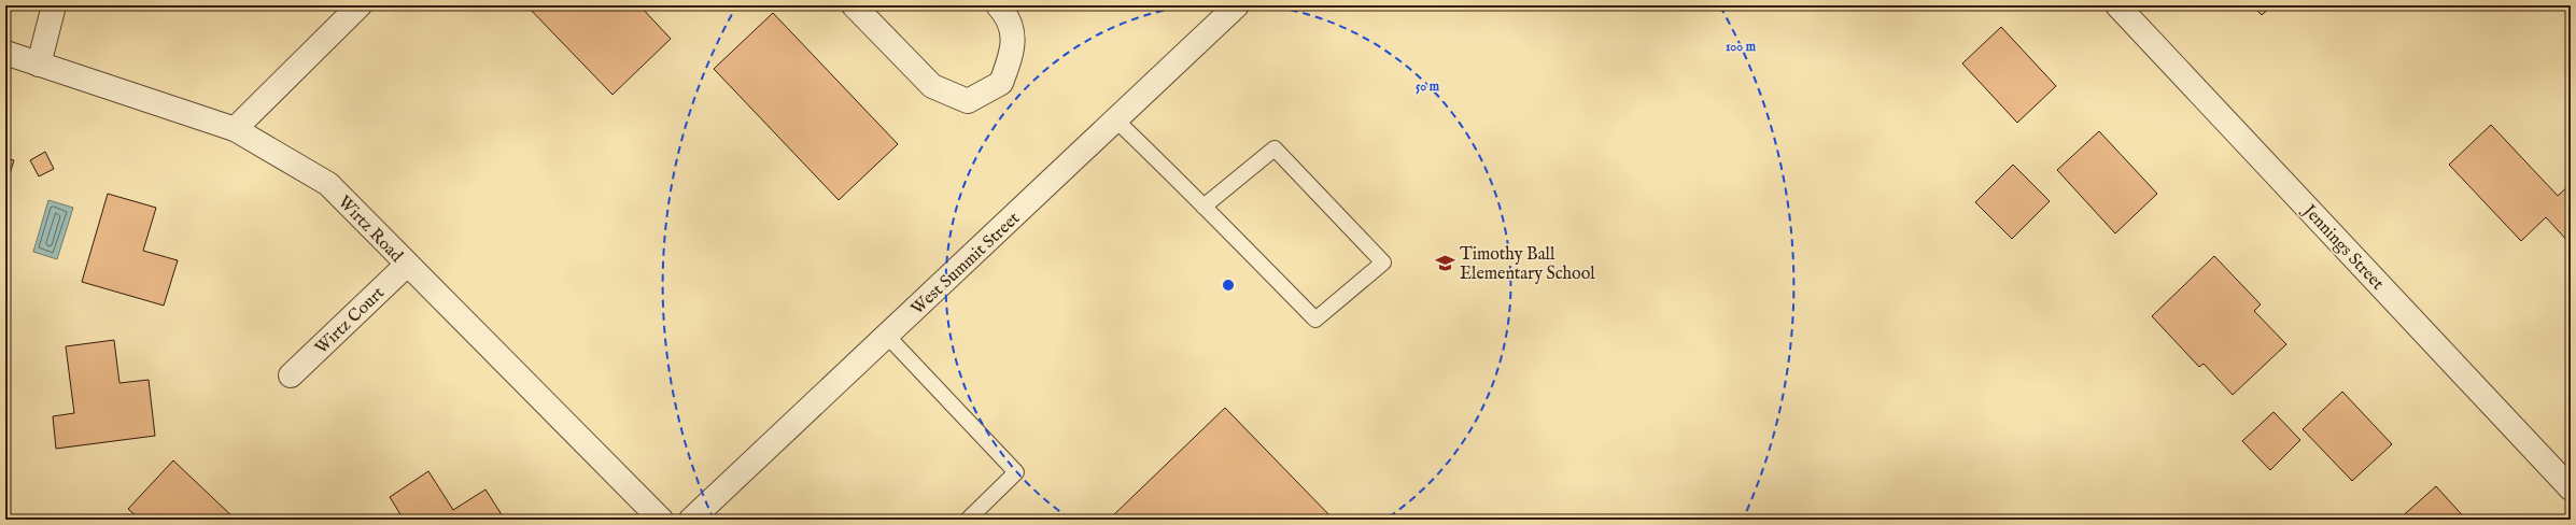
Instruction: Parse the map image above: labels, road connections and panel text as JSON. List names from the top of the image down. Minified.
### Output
{"streets":{"street":["Wirtz Road","Jennings Street","West Summit Street","Wirtz Court"]},"crossings":[["Wirtz Road","Wirtz Court"]],"places":{"school or university":["Timothy Ball Elementary School"]},"rings":["100 m","50 m"]}
